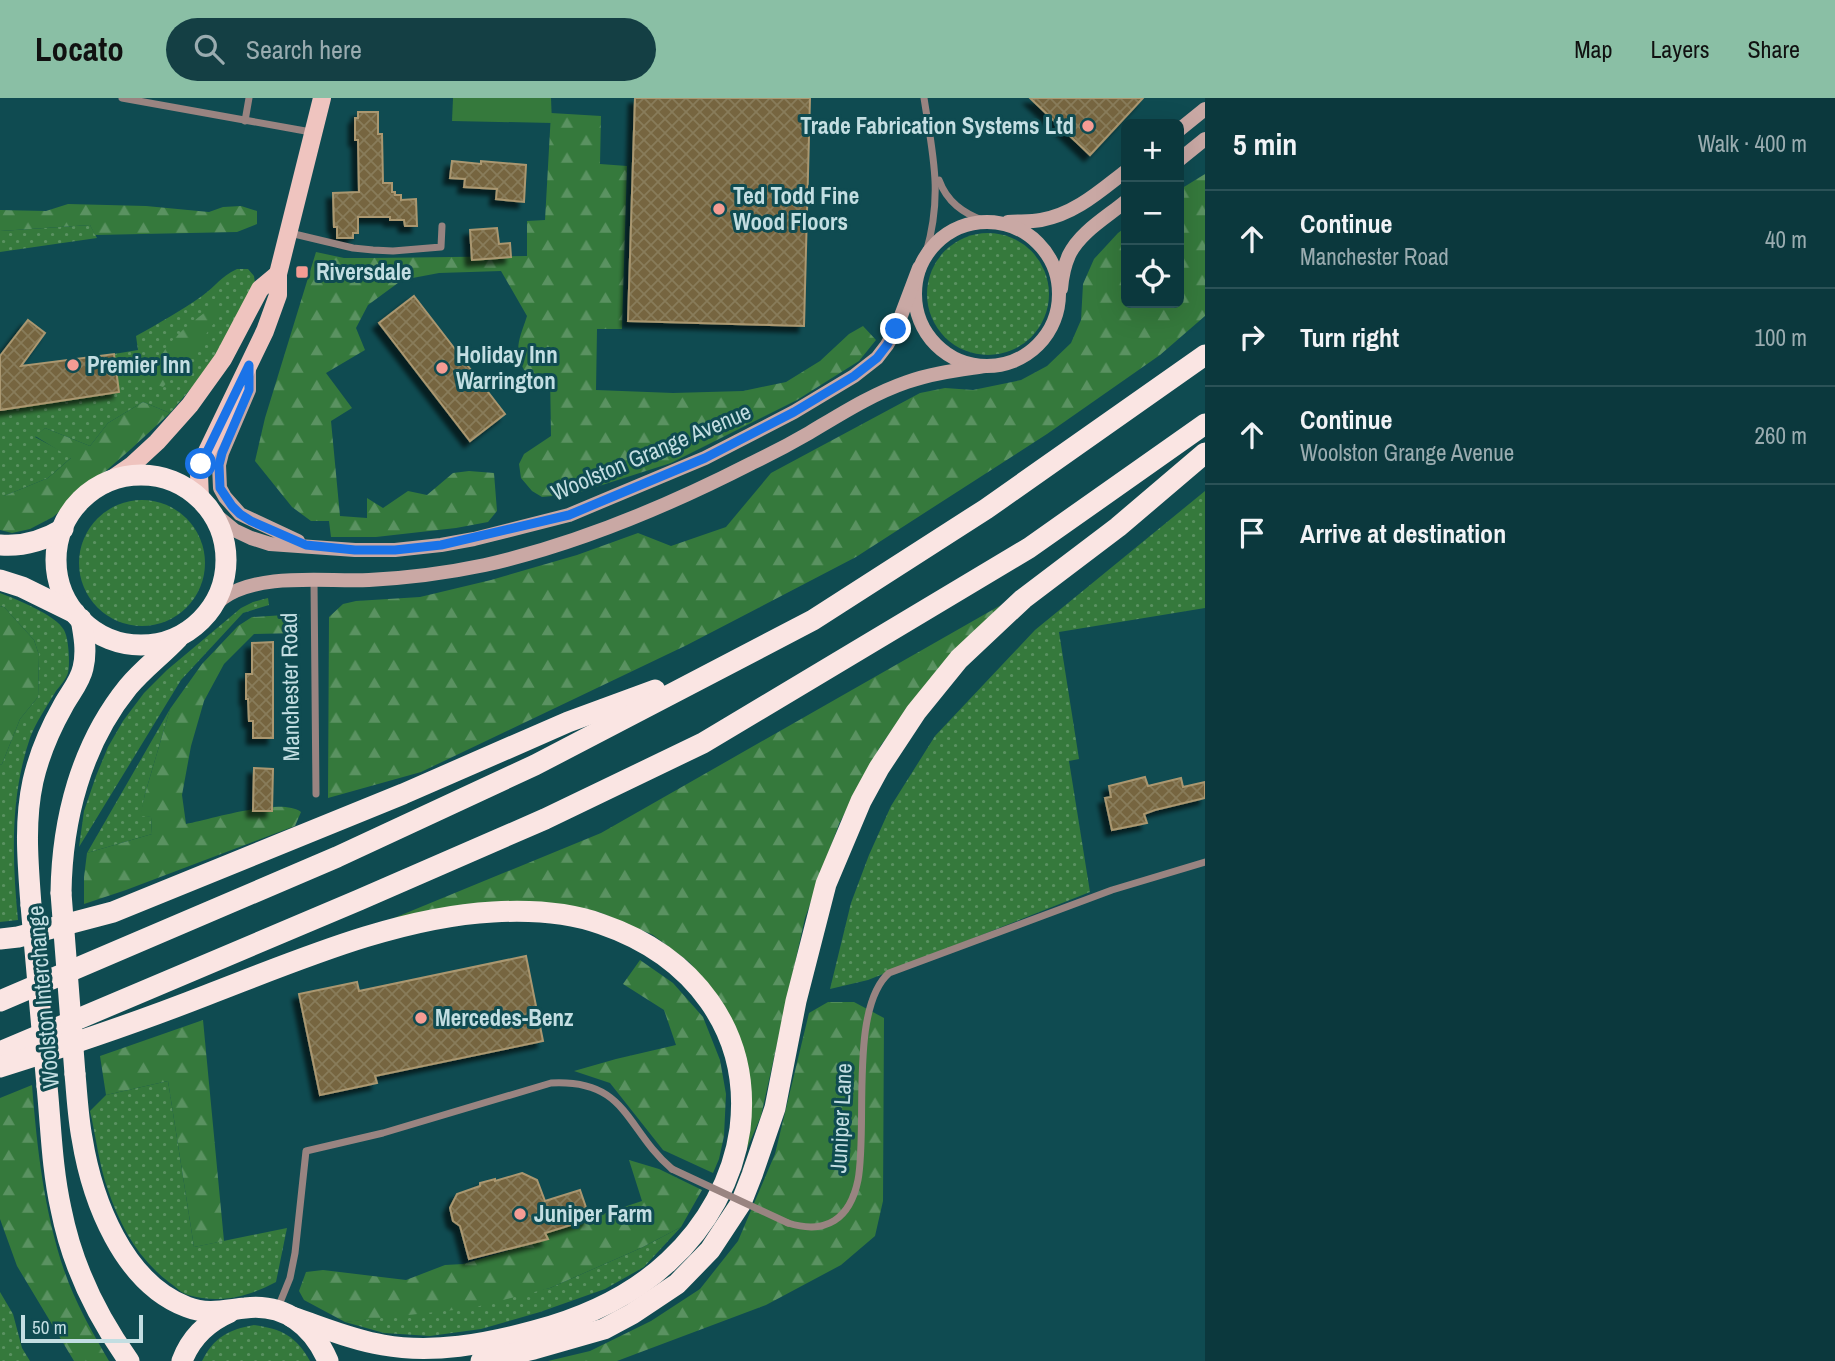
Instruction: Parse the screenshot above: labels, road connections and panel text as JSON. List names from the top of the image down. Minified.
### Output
{"streets":{"highway":["Woolston Interchange"],"main road":["Woolston Grange Avenue"],"street":["Manchester Road","Juniper Lane"]},"crossings":[["Woolston Grange Avenue","Woolston Interchange"],["Woolston Interchange","Juniper Lane"]],"places":{"other":["Trade Fabrication Systems Ltd","Ted Todd Fine Wood Floors","Premier Inn","Holiday Inn Warrington","Mercedes-Benz","Juniper Farm"],"transit":["Riversdale"]},"scale_bar":"50 m","page":{"header":"Locato","search":"Search here","nav":["Map","Layers","Share"],"heading":["5 min","Walk · 400 m"],"map_buttons":["+","−"],"list":[["Continue","Manchester Road","40 m"],["Turn right","100 m"],["Continue","Woolston Grange Avenue","260 m"],"Arrive at destination"],"scale":"50 m"}}
